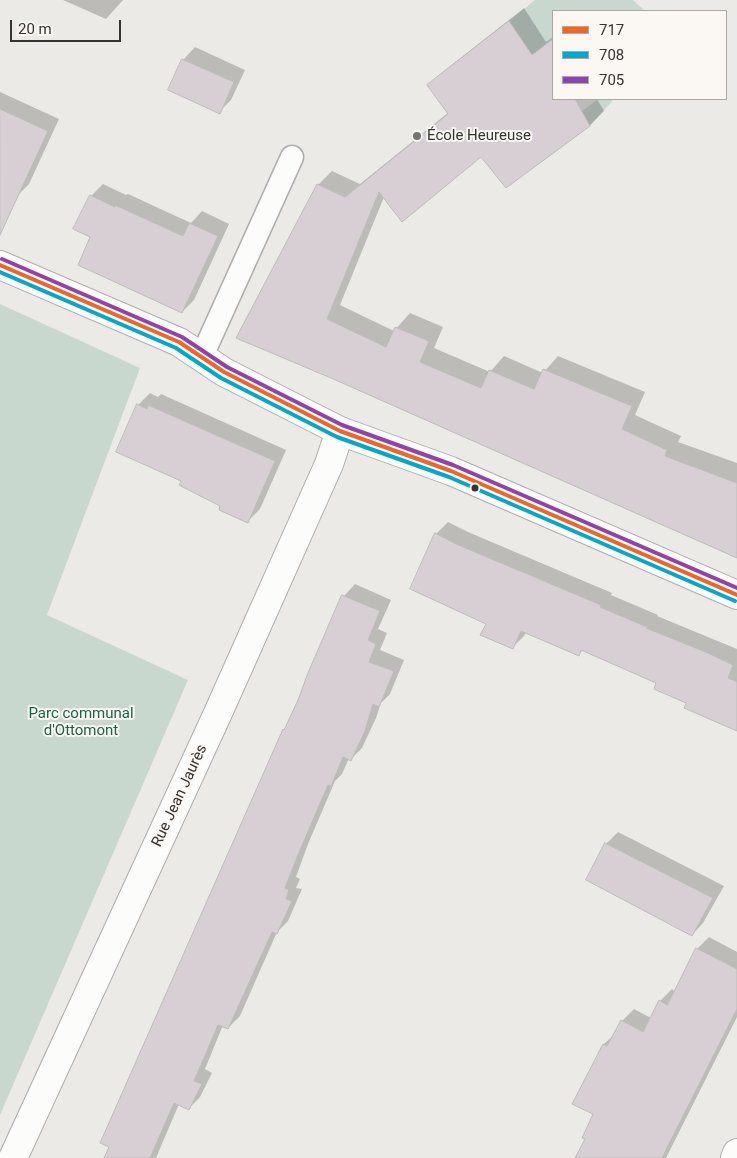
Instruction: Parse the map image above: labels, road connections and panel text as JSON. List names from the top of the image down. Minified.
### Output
{"streets":{"street":["Rue Jean Jaurès"]},"parks":["Parc communal d'Ottomont"],"places":["École Heureuse"],"lines":["transit line 705","transit line 717","transit line 708"],"legend":["717","708","705"],"scale_bar":"20 m"}
